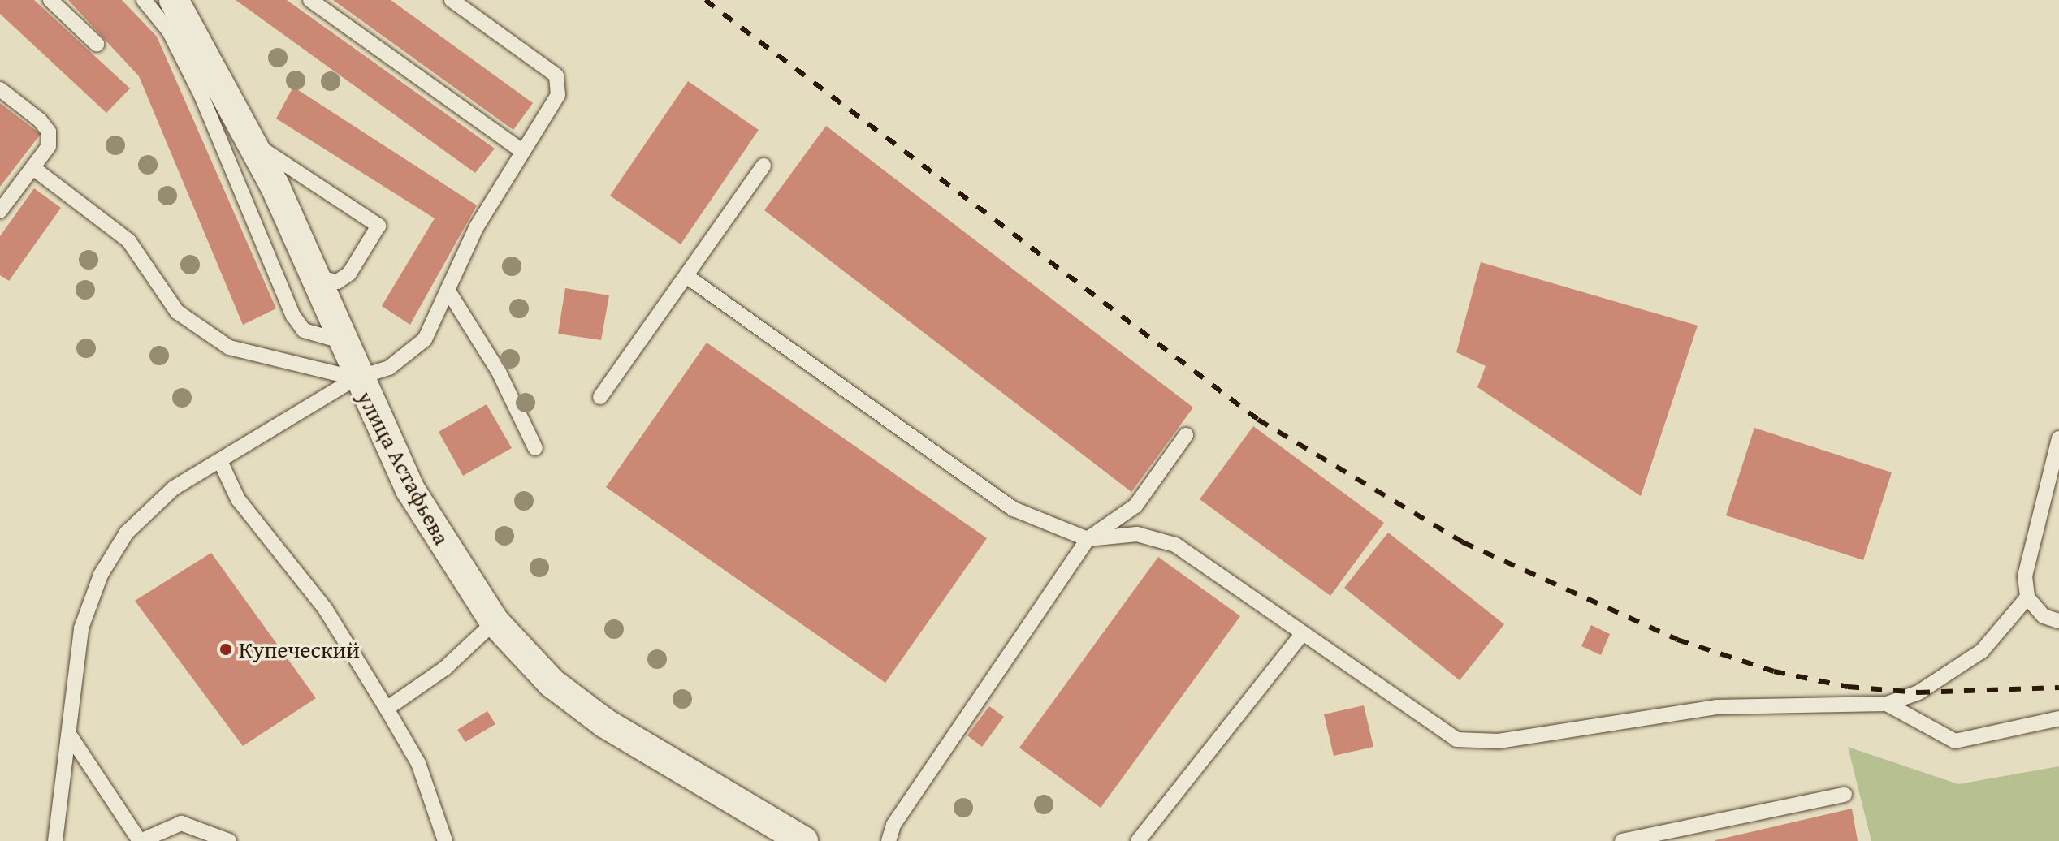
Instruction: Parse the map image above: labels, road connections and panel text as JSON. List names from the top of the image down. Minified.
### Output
{"streets":{"street":["улица Астафьева"]},"places":["Купеческий"]}
